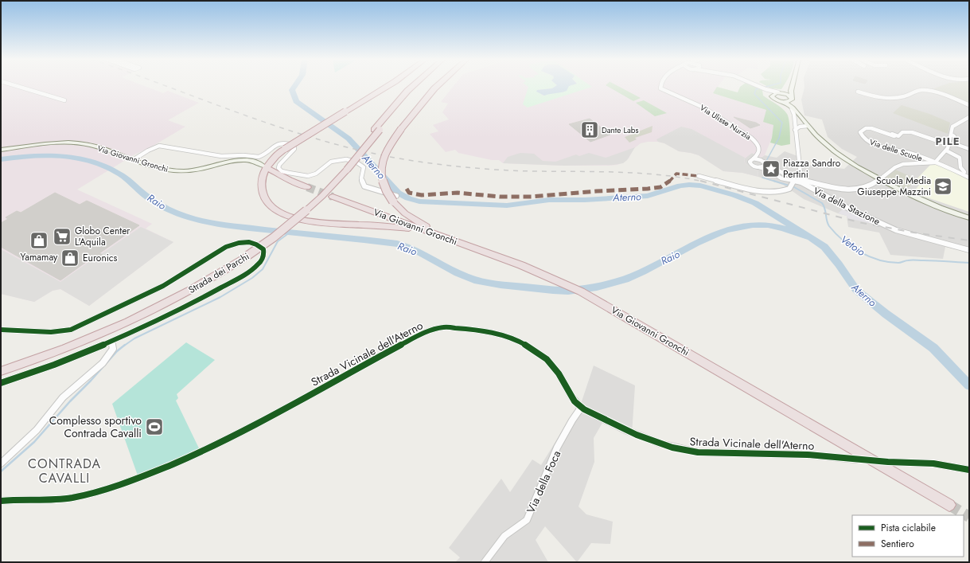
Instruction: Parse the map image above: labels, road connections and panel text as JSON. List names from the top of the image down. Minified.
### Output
{"streets":{"highway":["Via Giovanni Gronchi","Strada dei Parchi"],"street":["Via Ulisse Nurzia","Via delle Scuole","Via della Stazione","Strada Vicinale dell'Aterno","Via della Foca"]},"crossings":[["Strada Vicinale dell'Aterno","Via della Foca"]],"districts":["PILE","CONTRADA CAVALLI"],"water":["Aterno","Raio","Vetoio"],"places":{"building":["Dante Labs"],"place":["Piazza Sandro Pertini"],"school or university":["Scuola Media Giuseppe Mazzini"],"supermarket":["Globo Center L'Aquila"],"shop":["Yamamay","Euronics"],"sports":["Complesso sportivo Contrada Cavalli"]},"legend":["Pista ciclabile","Sentiero"]}
